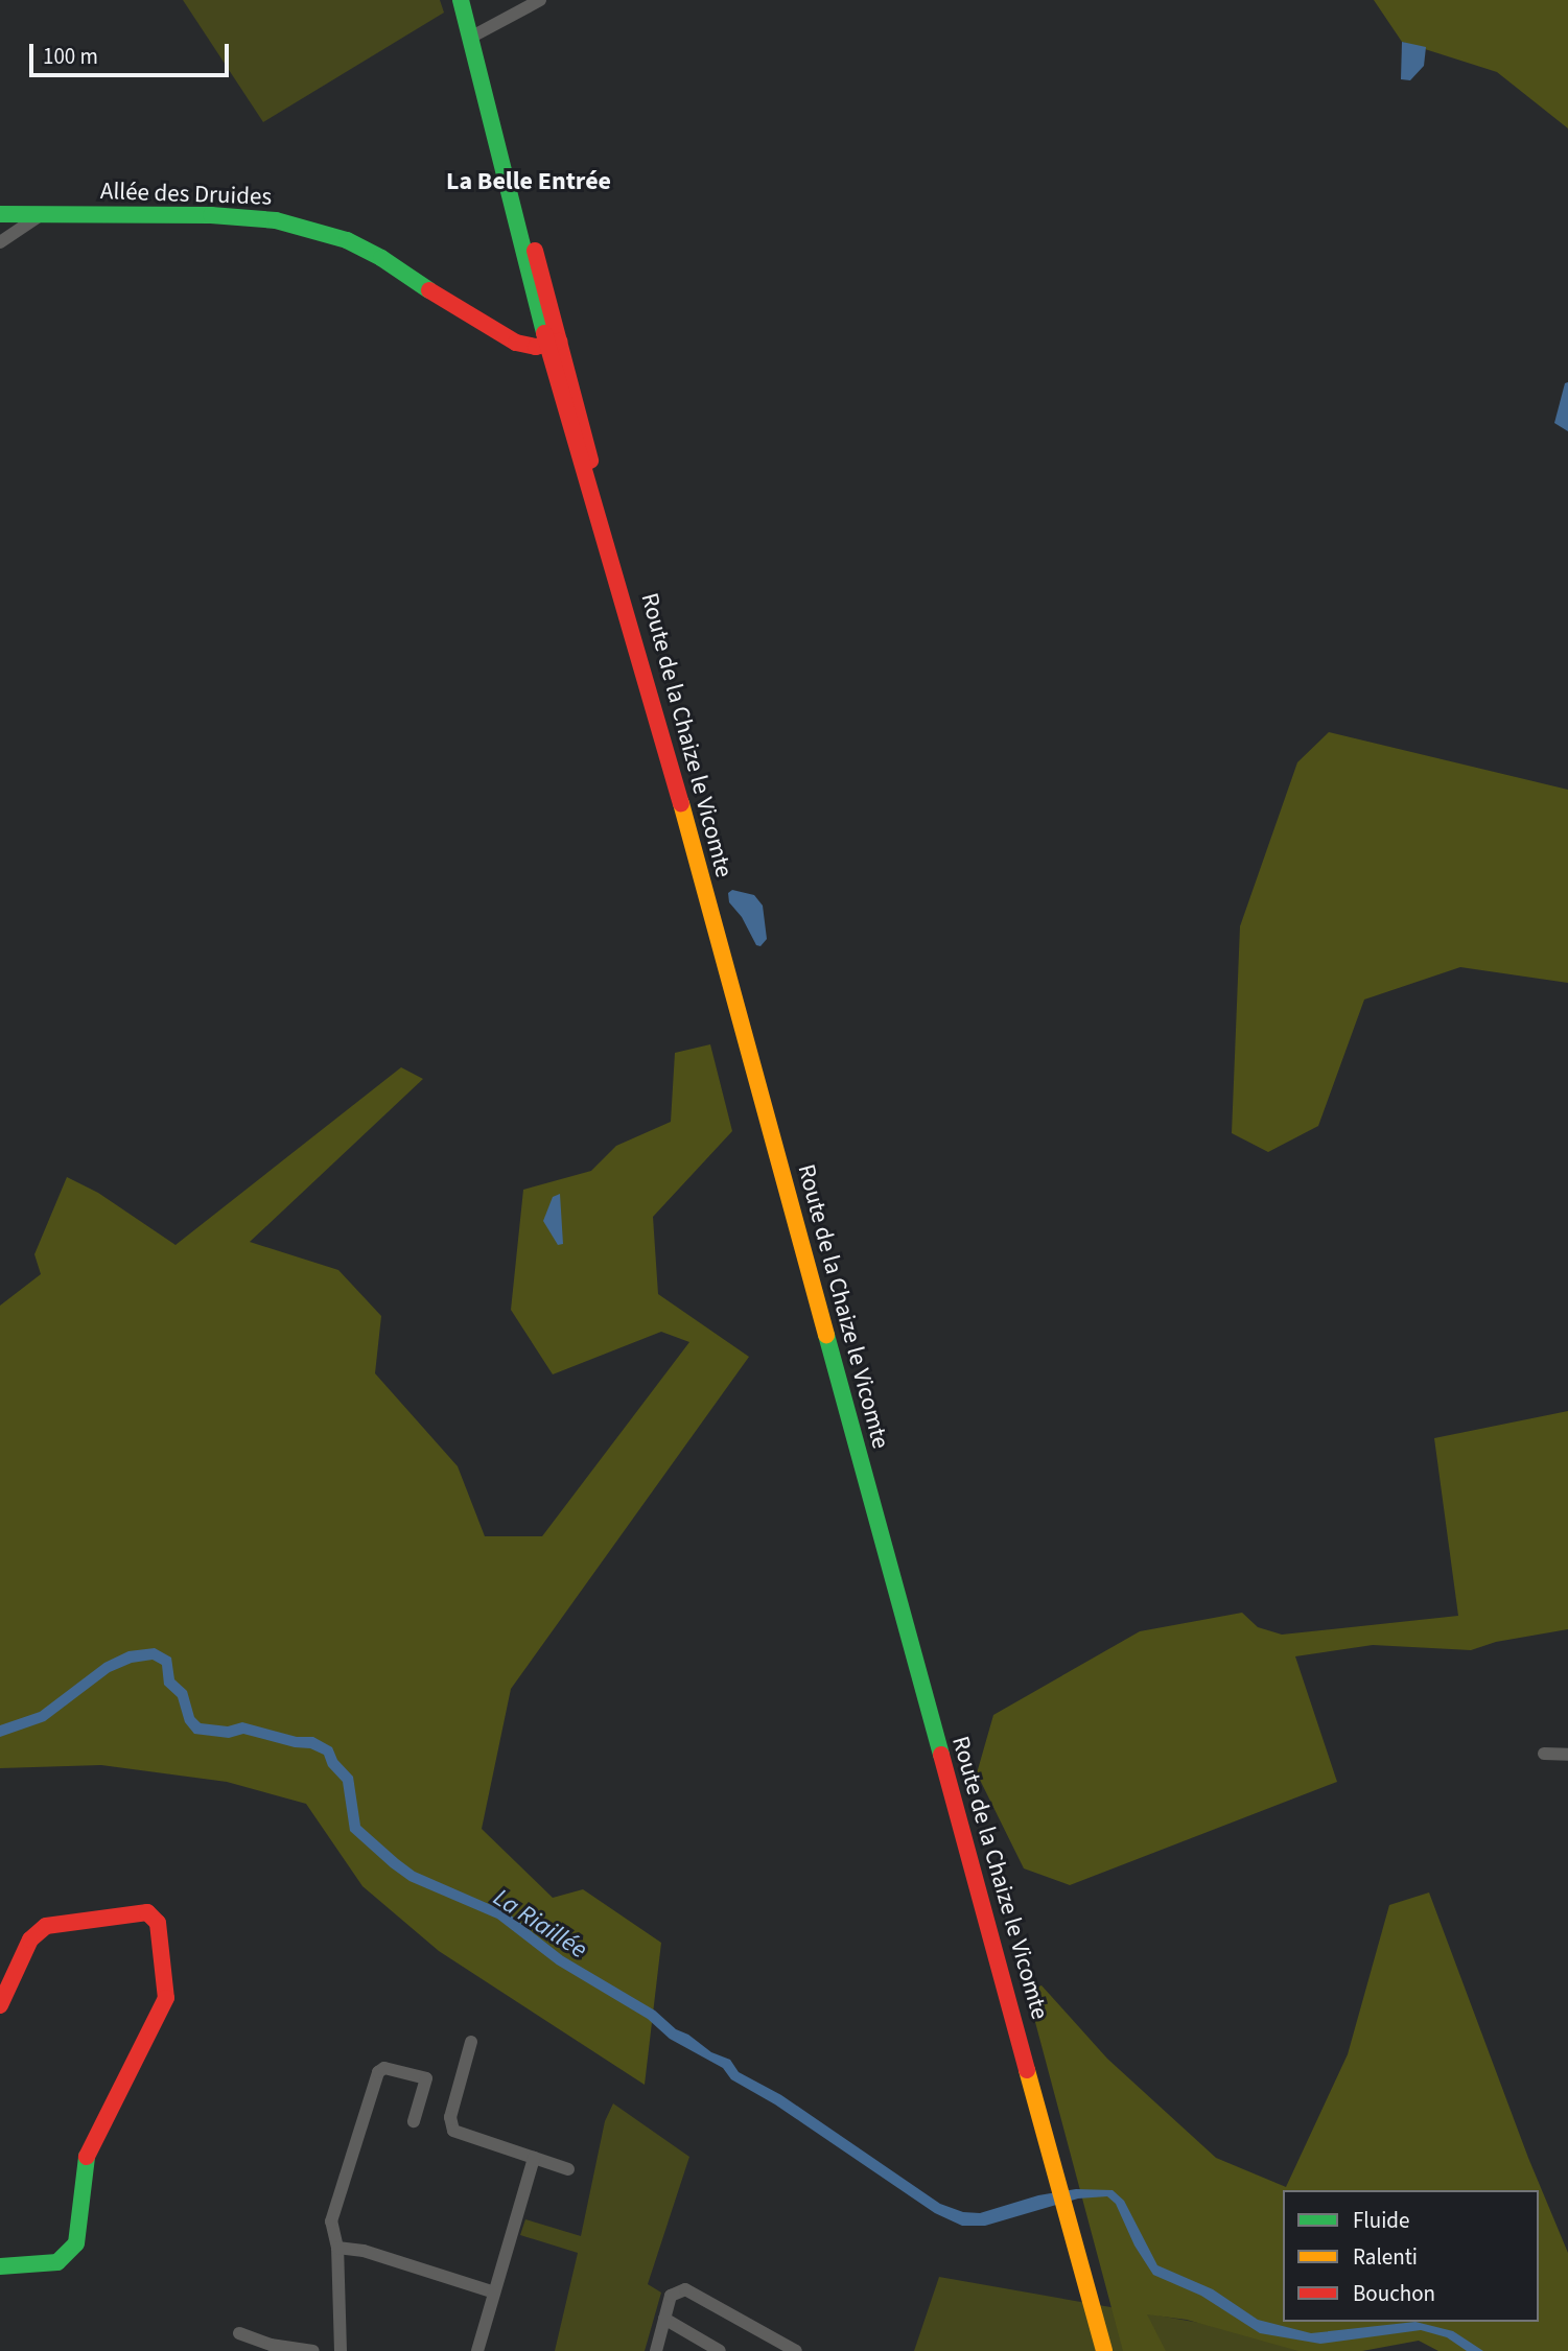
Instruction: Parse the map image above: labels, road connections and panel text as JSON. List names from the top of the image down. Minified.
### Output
{"streets":{"main road":["Allée des Druides","Route de la Chaize le Vicomte"]},"crossings":[["Allée des Druides","Route de la Chaize le Vicomte"]],"districts":["La Belle Entrée"],"water":["La Riaillée"],"legend":["Fluide","Ralenti","Bouchon"],"scale_bar":"100 m"}
